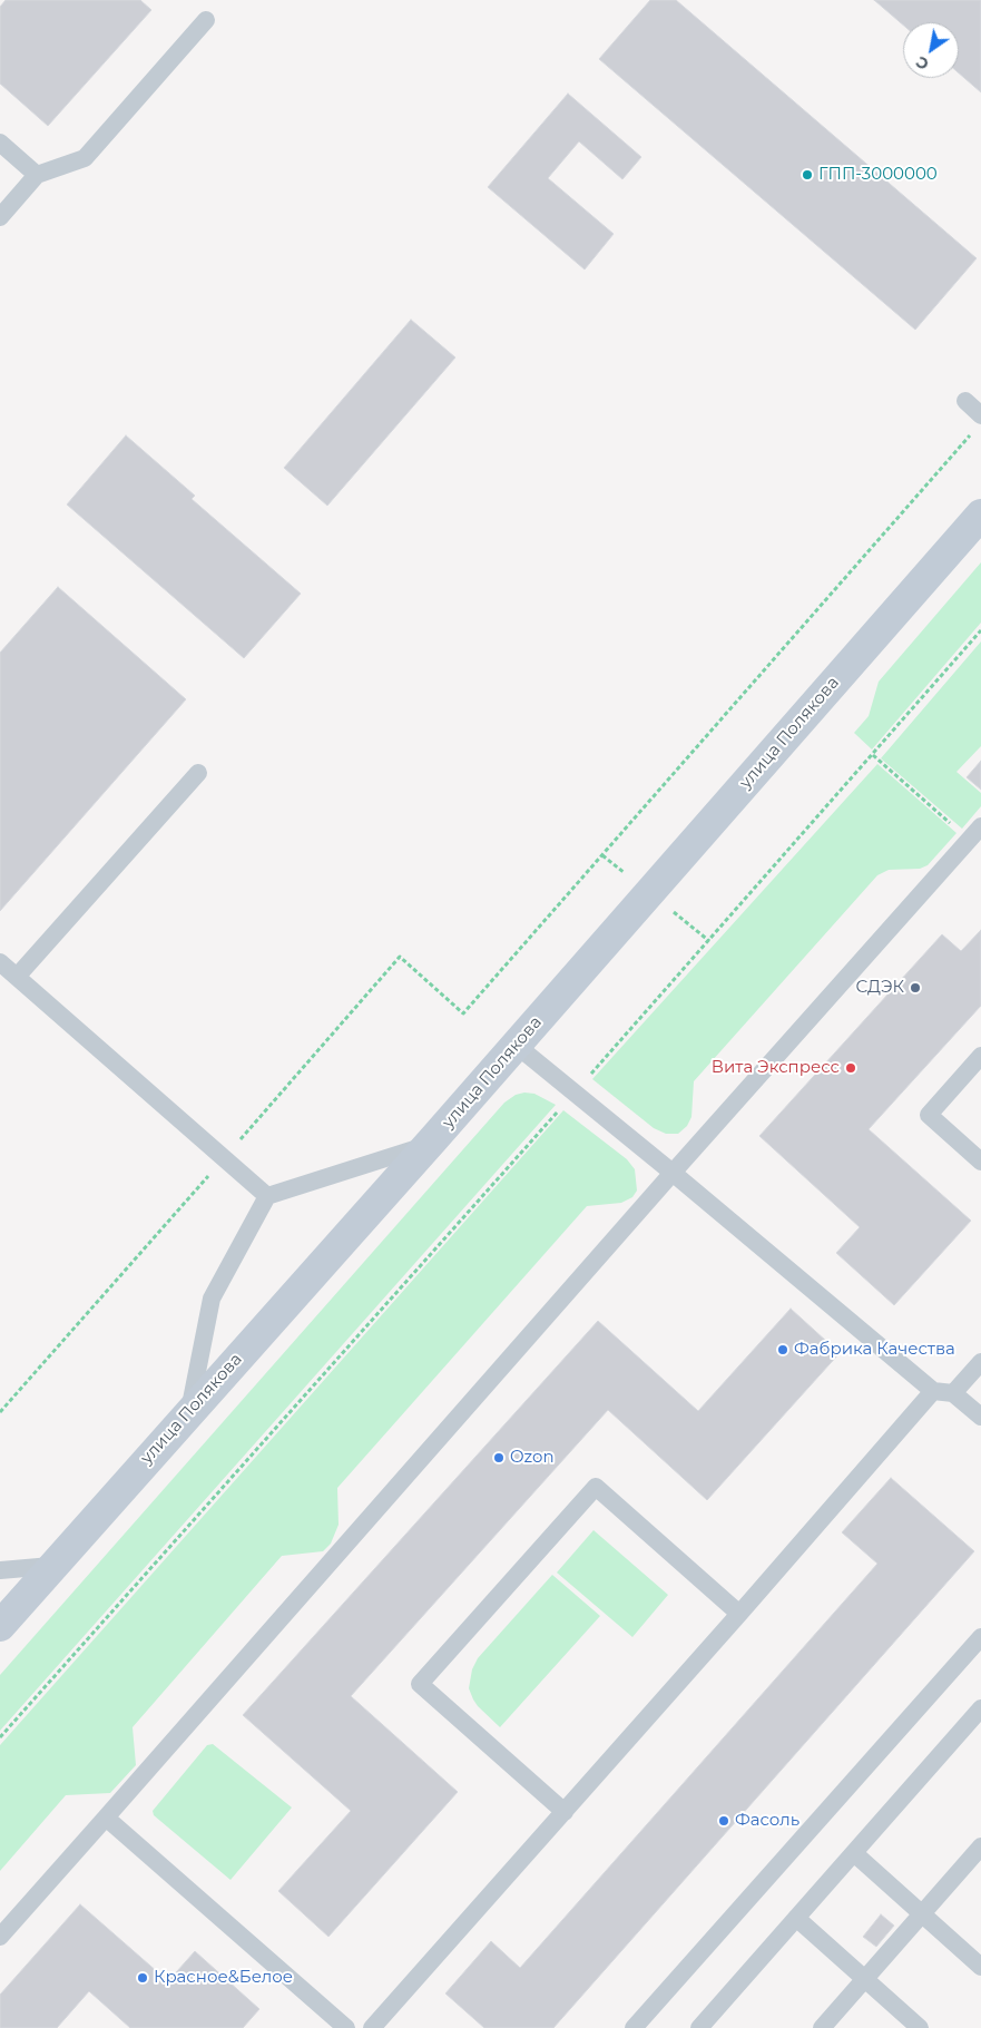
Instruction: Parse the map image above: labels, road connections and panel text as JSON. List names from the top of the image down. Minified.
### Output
{"streets":{"main road":["улица Полякова"]},"places":["ГПП-3000000","СДЭК","Вита Экспресс","Фабрика Качества","Ozon","Фасоль","Красное&Белое"],"north":"bottom left"}
